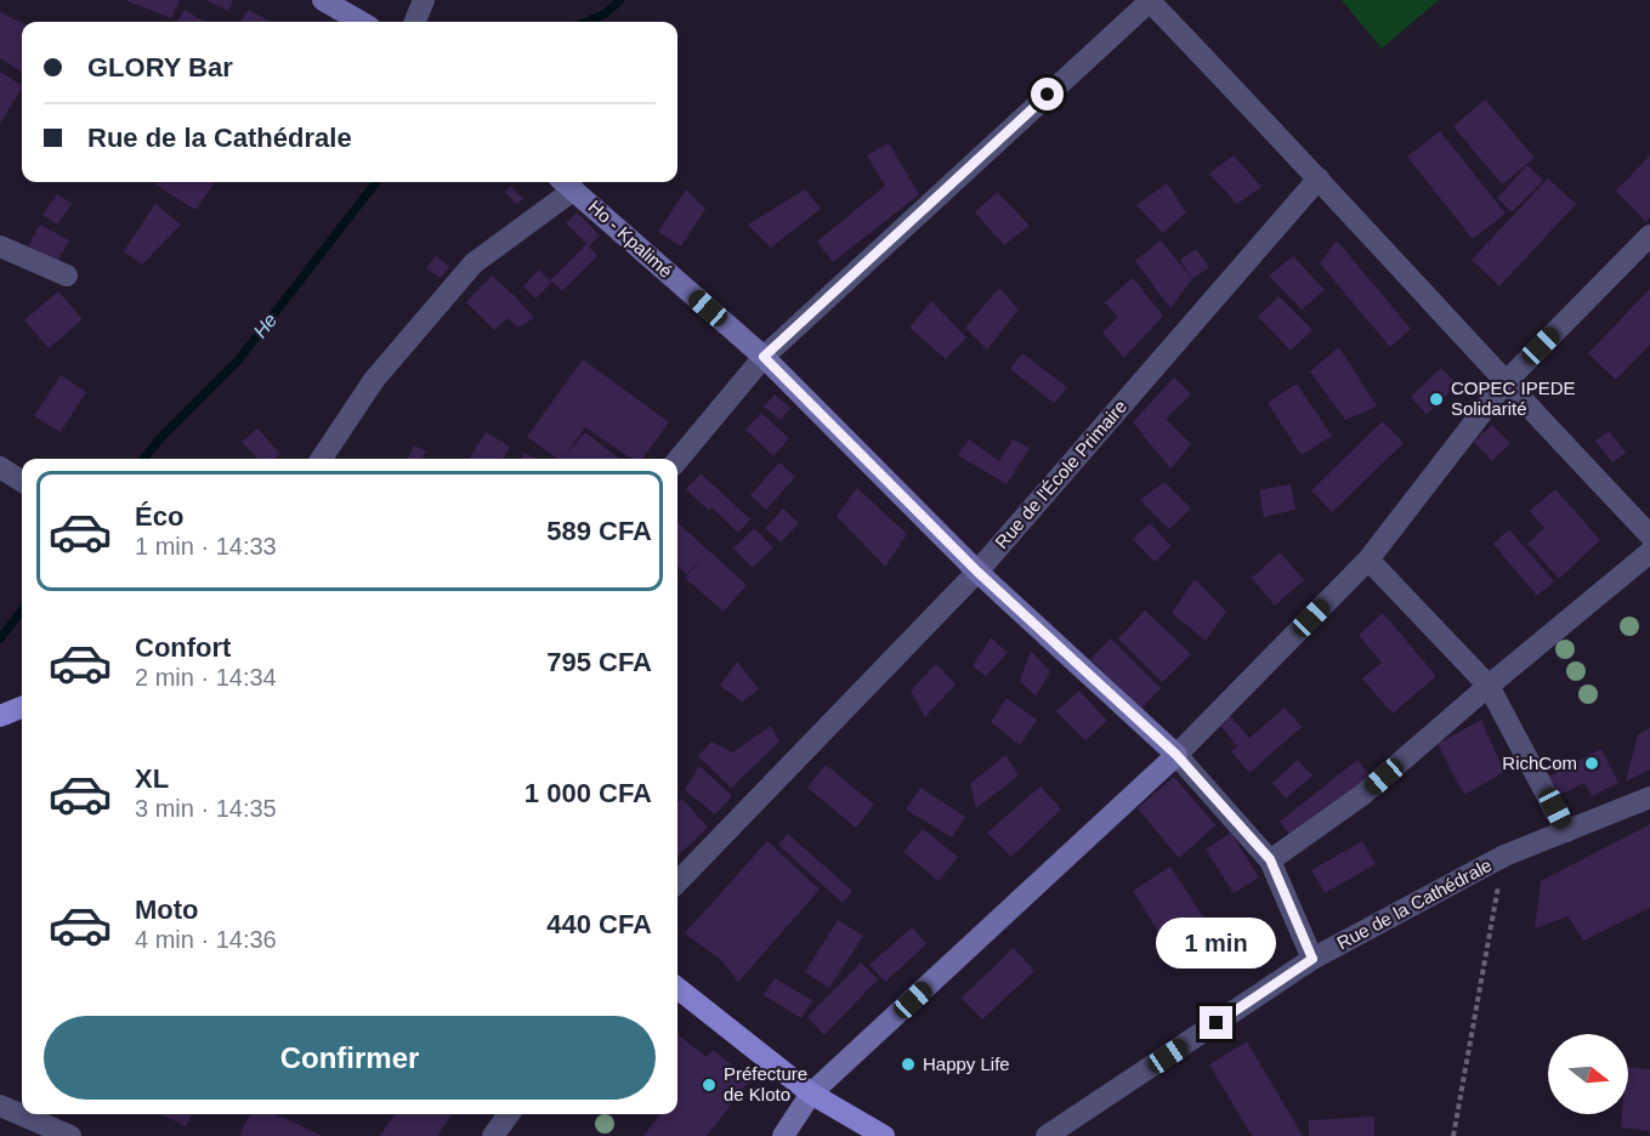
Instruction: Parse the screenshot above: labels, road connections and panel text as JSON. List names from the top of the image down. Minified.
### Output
{"streets":{"main road":["Ho - Kpalimé"],"street":["Rue de l'École Primaire","Rue de la Cathédrale"]},"crossings":[["Ho - Kpalimé","Rue de l'École Primaire"]],"water":["He"],"places":["COPEC IPEDE Solidarité","RichCom","Happy Life","Préfecture de Kloto"],"north":"right","page":{"banner":["GLORY Bar","Rue de la Cathédrale"],"list":[{"name":"Éco","note":"1 min · 14:33","value":"589 CFA"},{"name":"Confort","note":"2 min · 14:34","value":"795 CFA"},{"name":"XL","note":"3 min · 14:35","value":"1 000 CFA"},{"name":"Moto","note":"4 min · 14:36","value":"440 CFA"}],"bubble":"1 min","buttons":"Confirmer"}}
